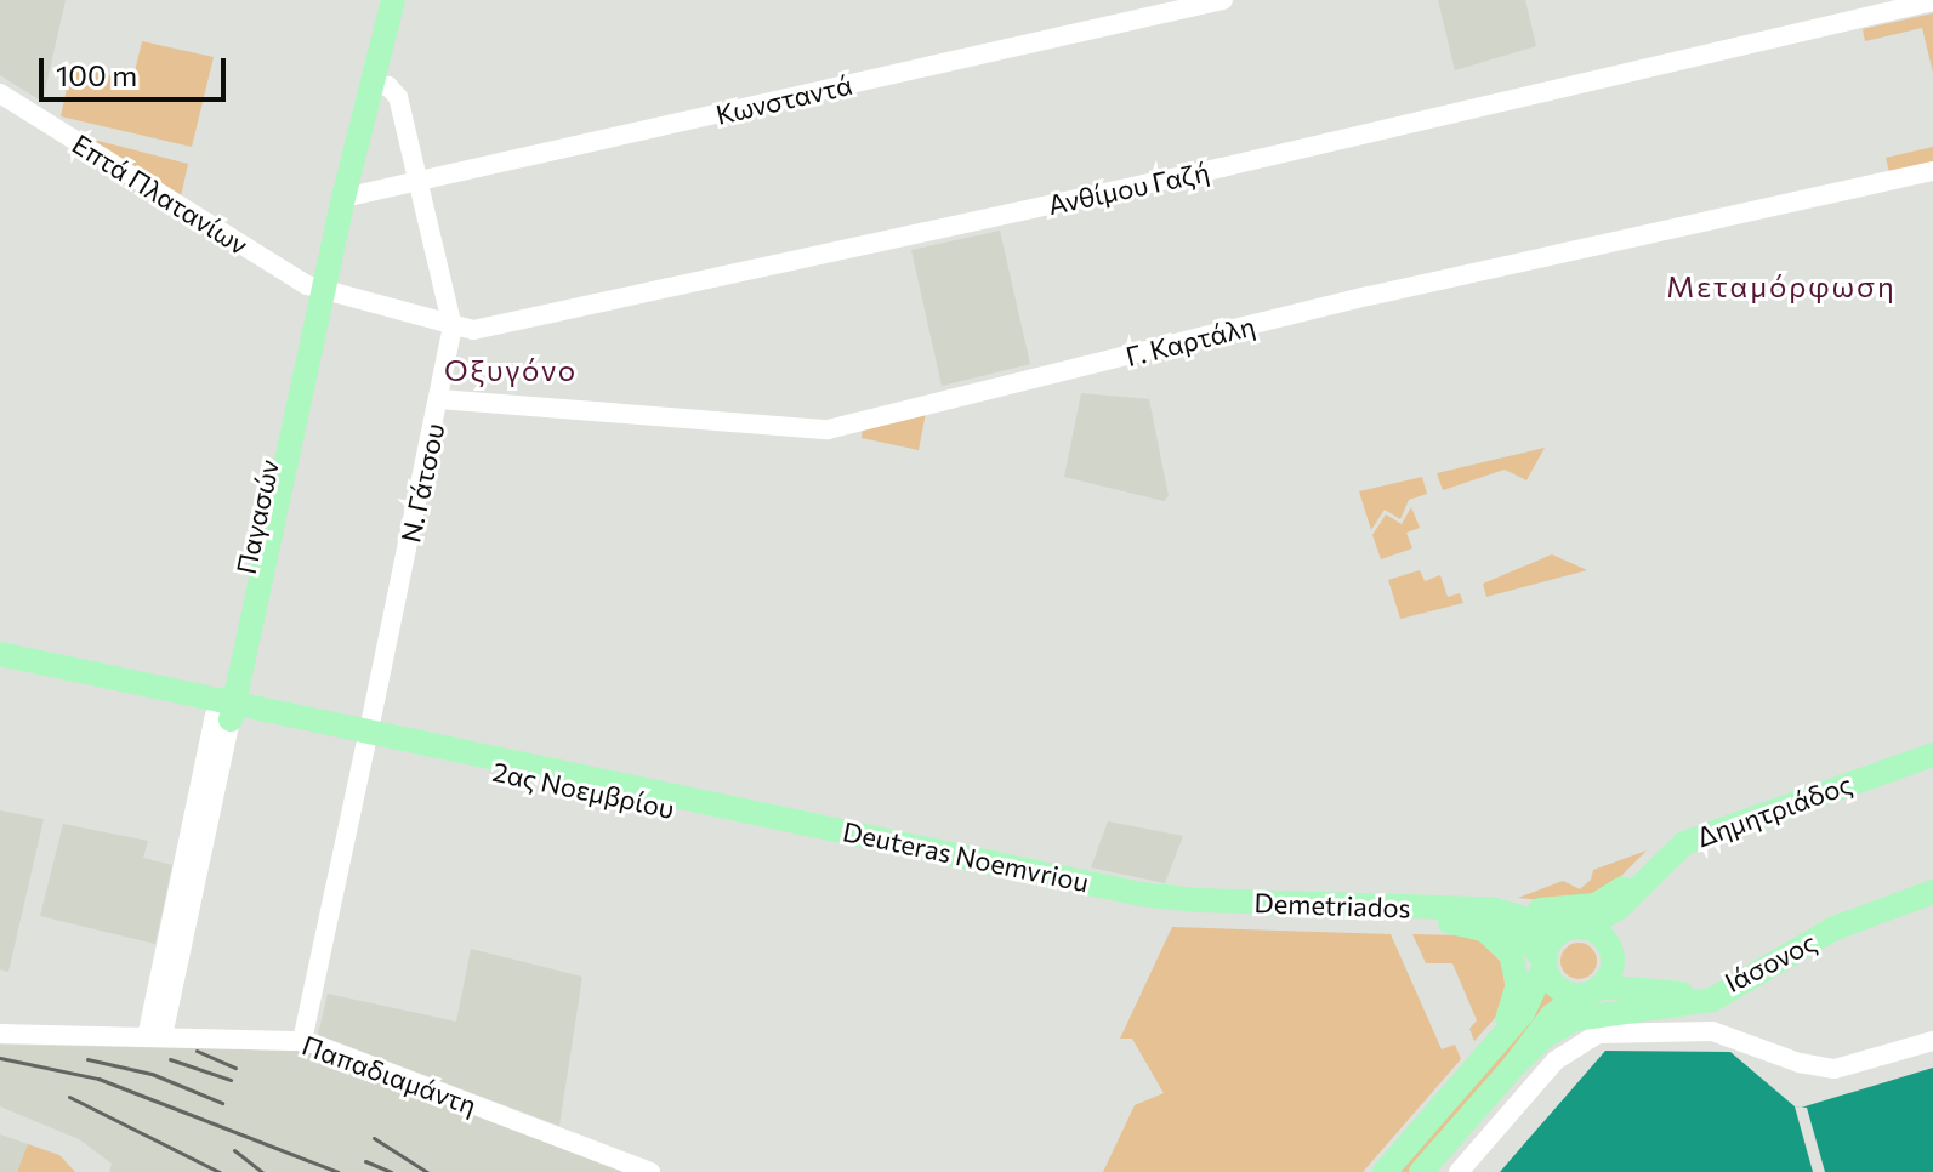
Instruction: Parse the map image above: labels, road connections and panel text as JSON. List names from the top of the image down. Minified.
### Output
{"streets":{"main road":["Παγασών","2ας Νοεμβρίου","Δημητριάδος","Demetriados","Ιάσονος"],"street":["Κωνσταντά","Ανθίμου Γαζή","Επτά Πλατανίων","Γ. Καρτάλη","Ν. Γάτσου","Παπαδιαμάντη"]},"crossings":[["Κωνσταντά","Ν. Γάτσου"],["Κωνσταντά","Παγασών"],["Ανθίμου Γαζή","Επτά Πλατανίων"],["Ανθίμου Γαζή","Ν. Γάτσου"],["Ανθίμου Γαζή","Παγασών"],["Επτά Πλατανίων","Παγασών"],["Γ. Καρτάλη","Ν. Γάτσου"],["Ν. Γάτσου","Παγασών"],["Ν. Γάτσου","2ας Νοεμβρίου"],["Ν. Γάτσου","Παπαδιαμάντη"],["Παγασών","2ας Νοεμβρίου"],["Παγασών","Παπαδιαμάντη"],["2ας Νοεμβρίου","Demetriados"],["Δημητριάδος","Ιάσονος"]],"districts":["Μεταμόρφωση","Οξυγόνο"],"scale_bar":"100 m"}
